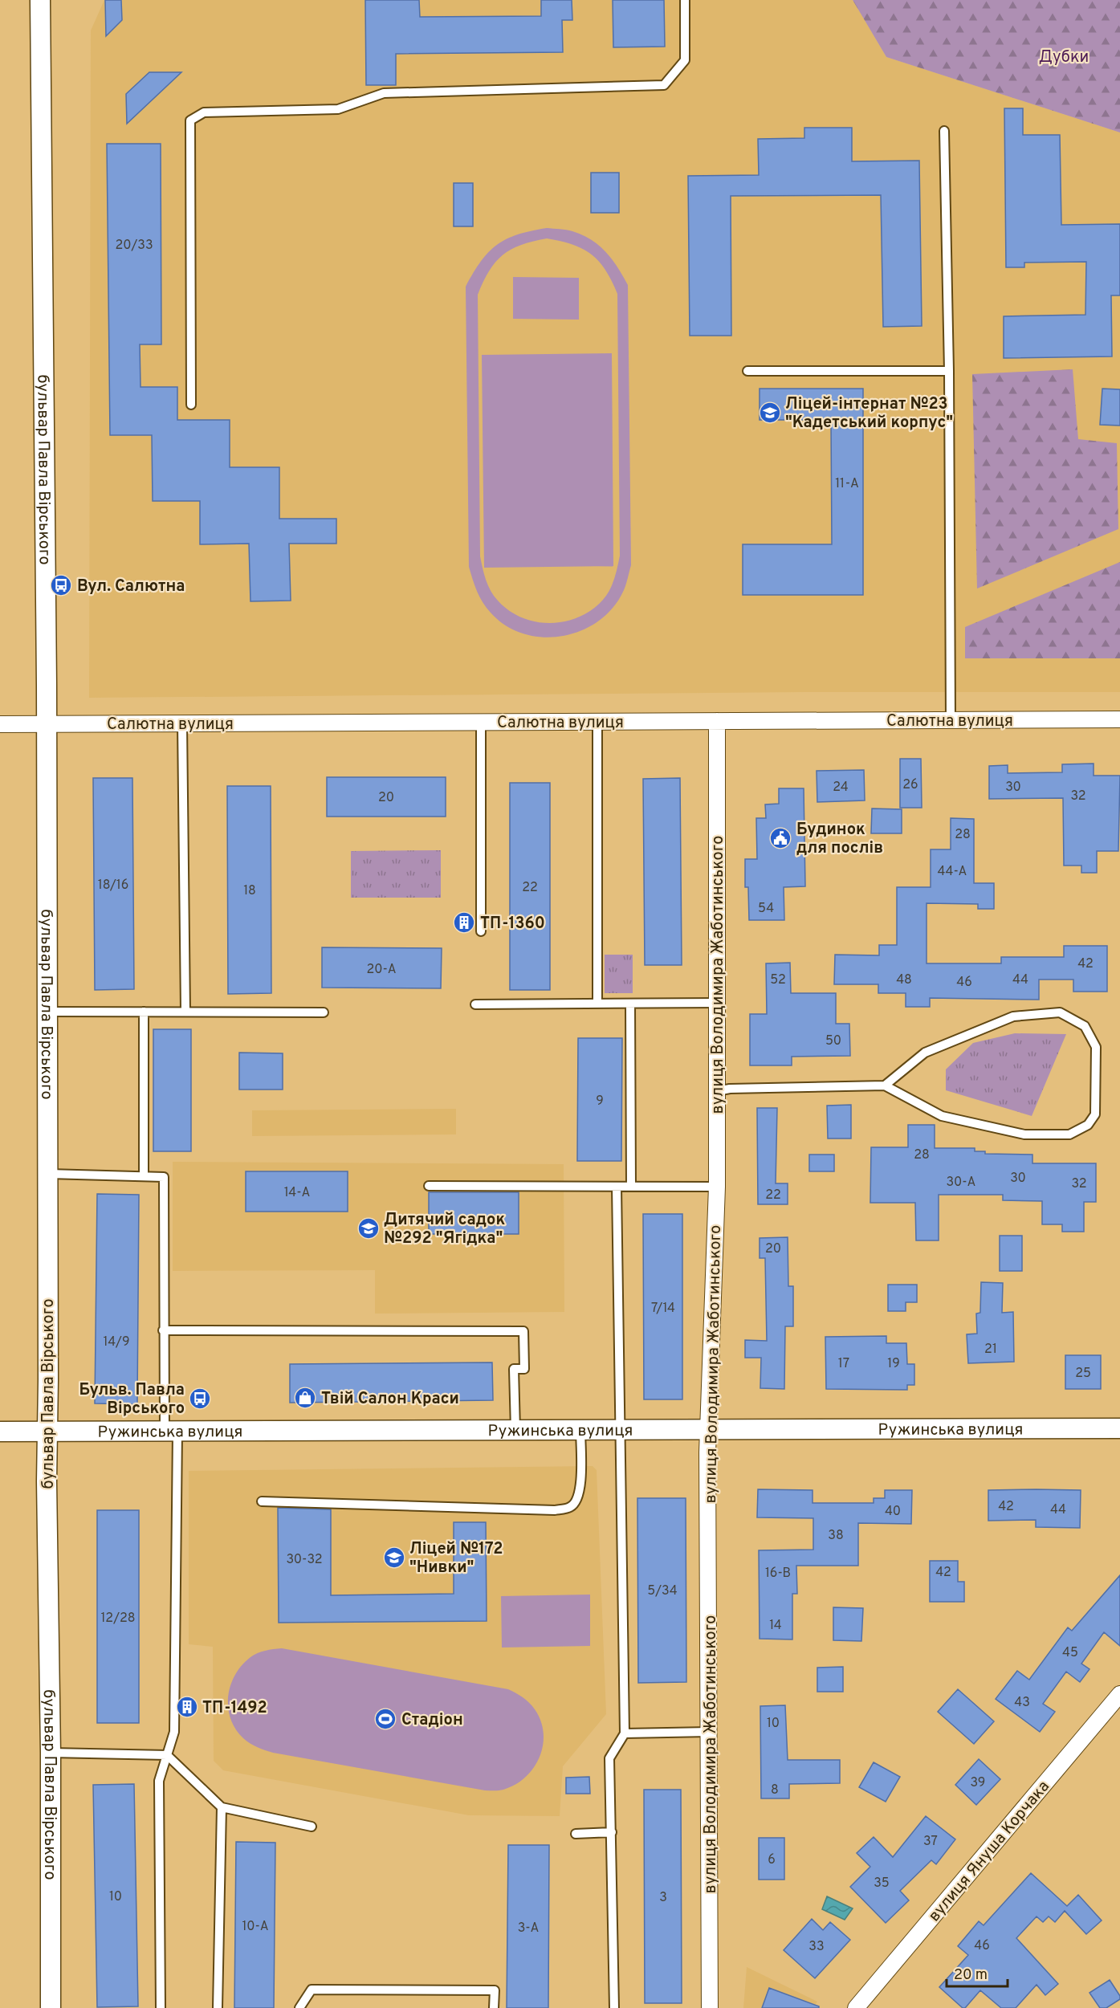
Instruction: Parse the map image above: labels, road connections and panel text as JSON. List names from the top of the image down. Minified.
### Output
{"streets":{"street":["бульвар Павла Вірського","Салютна вулиця","вулиця Володимира Жаботинського","Ружинська вулиця","вулиця Януша Корчака"]},"crossings":[["бульвар Павла Вірського","Салютна вулиця"],["бульвар Павла Вірського","Ружинська вулиця"],["Салютна вулиця","вулиця Володимира Жаботинського"],["вулиця Володимира Жаботинського","Ружинська вулиця"]],"parks":["Дубки"],"places":{"school or university":["Ліцей-інтернат №23 \"Кадетський корпус\"","Дитячий садок №292 \"Ягідка\"","Ліцей №172 \"Нивки\""],"bus stop":["Вул. Салютна","Бульв. Павла Вірського"],"public building":["Будинок для послів"],"building":["ТП-1360","ТП-1492"],"shop":["Твій Салон Краси"],"sports":["Стадіон"]},"house_numbers":["20/33","11-А","26","24","30","32","20","28","44-А","18/16","22","18","54","42","20-А","52","48","44","46","50","9","28","30","30-А","32","14-А","22","20","7/14","14/9","21","17","19","25","42","44","40","38","30-32","42","16-В","5/34","12/28","14","45","43","10","39","8","37","6","35","10","3","10-А","3-А","46","33"],"scale_bar":"20 m"}
